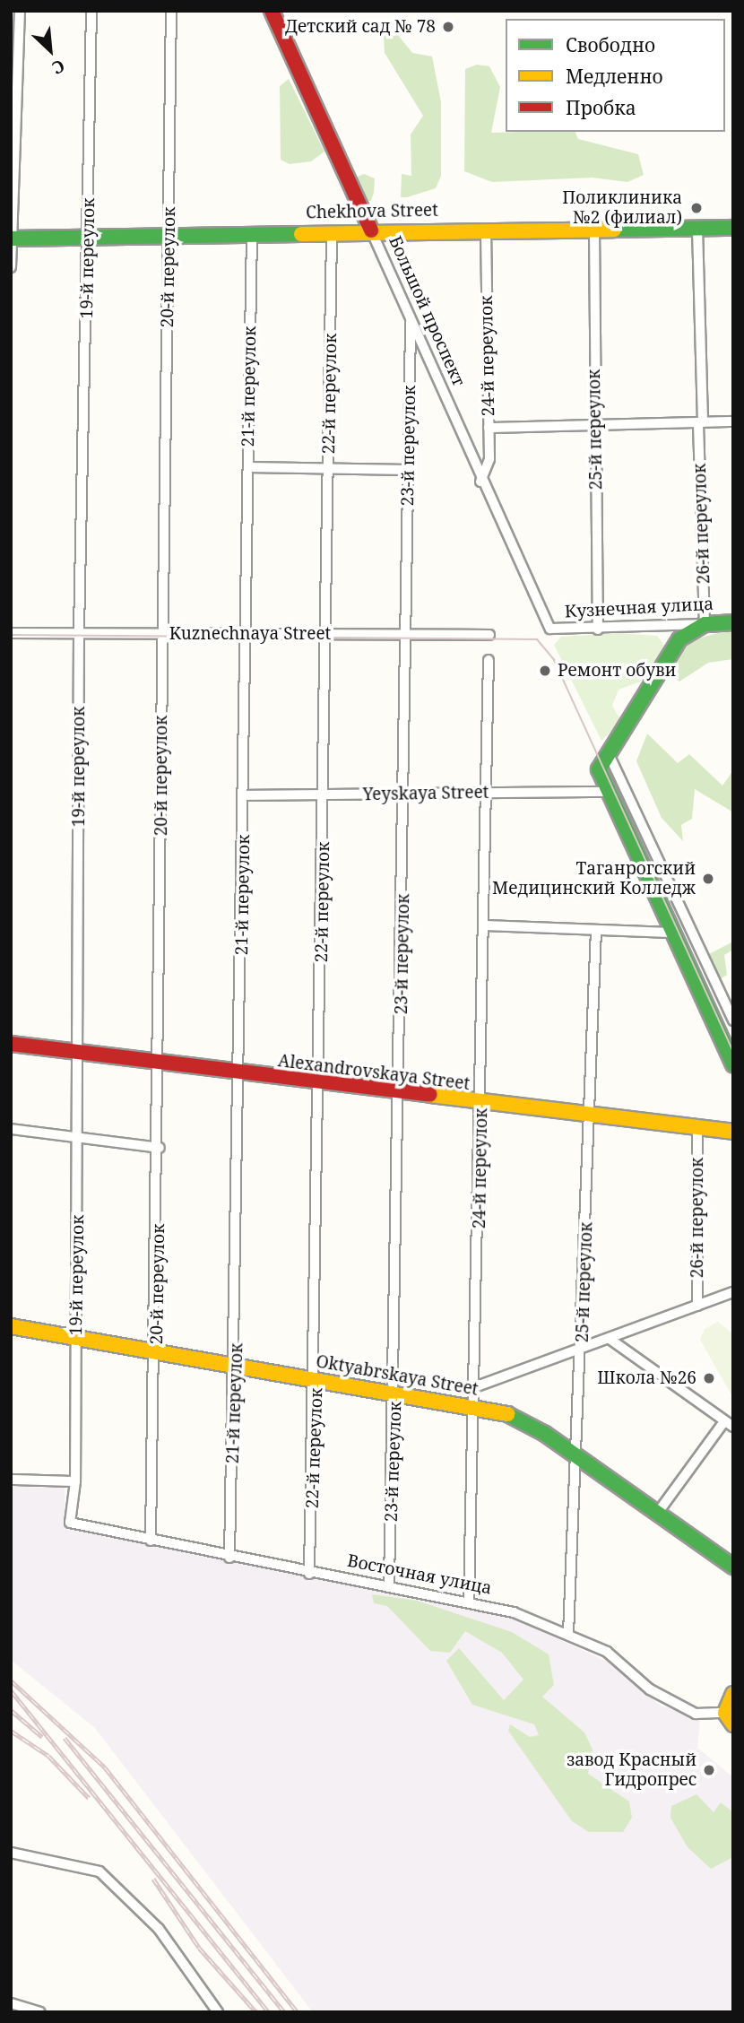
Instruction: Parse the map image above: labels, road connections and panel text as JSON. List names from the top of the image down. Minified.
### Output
{"streets":{"street":["Chekhova Street","19-й переулок","20-й переулок","Большой проспект","24-й переулок","21-й переулок","22-й переулок","25-й переулок","23-й переулок","26-й переулок","Кузнечная улица","Kuznechnaya Street","Yeyskaya Street","Alexandrovskaya Street","Oktyabrskaya Street","Восточная улица"]},"crossings":[["Chekhova Street","19-й переулок"],["Chekhova Street","20-й переулок"],["Chekhova Street","Большой проспект"],["Chekhova Street","24-й переулок"],["Chekhova Street","21-й переулок"],["Chekhova Street","22-й переулок"],["Chekhova Street","25-й переулок"],["Chekhova Street","26-й переулок"],["19-й переулок","Kuznechnaya Street"],["19-й переулок","Alexandrovskaya Street"],["19-й переулок","Oktyabrskaya Street"],["19-й переулок","Восточная улица"],["20-й переулок","Kuznechnaya Street"],["20-й переулок","Alexandrovskaya Street"],["20-й переулок","Oktyabrskaya Street"],["20-й переулок","Восточная улица"],["Большой проспект","24-й переулок"],["Большой проспект","23-й переулок"],["Большой проспект","Кузнечная улица"],["24-й переулок","Yeyskaya Street"],["24-й переулок","Alexandrovskaya Street"],["24-й переулок","Oktyabrskaya Street"],["24-й переулок","Восточная улица"],["21-й переулок","Kuznechnaya Street"],["21-й переулок","Yeyskaya Street"],["21-й переулок","Alexandrovskaya Street"],["21-й переулок","Oktyabrskaya Street"],["21-й переулок","Восточная улица"],["22-й переулок","Kuznechnaya Street"],["22-й переулок","Yeyskaya Street"],["22-й переулок","Alexandrovskaya Street"],["22-й переулок","Oktyabrskaya Street"],["22-й переулок","Восточная улица"],["25-й переулок","Кузнечная улица"],["25-й переулок","Alexandrovskaya Street"],["25-й переулок","Oktyabrskaya Street"],["25-й переулок","Восточная улица"],["23-й переулок","Kuznechnaya Street"],["23-й переулок","Yeyskaya Street"],["23-й переулок","Alexandrovskaya Street"],["23-й переулок","Oktyabrskaya Street"],["23-й переулок","Восточная улица"],["26-й переулок","Кузнечная улица"],["26-й переулок","Alexandrovskaya Street"]],"places":["Детский сад № 78","Поликлиника №2 (филиал)","Ремонт обуви","Таганрогский Медицинский Колледж","Школа №26","завод Красный Гидропрес"],"legend":["Свободно","Медленно","Пробка"],"north":"bottom right"}
